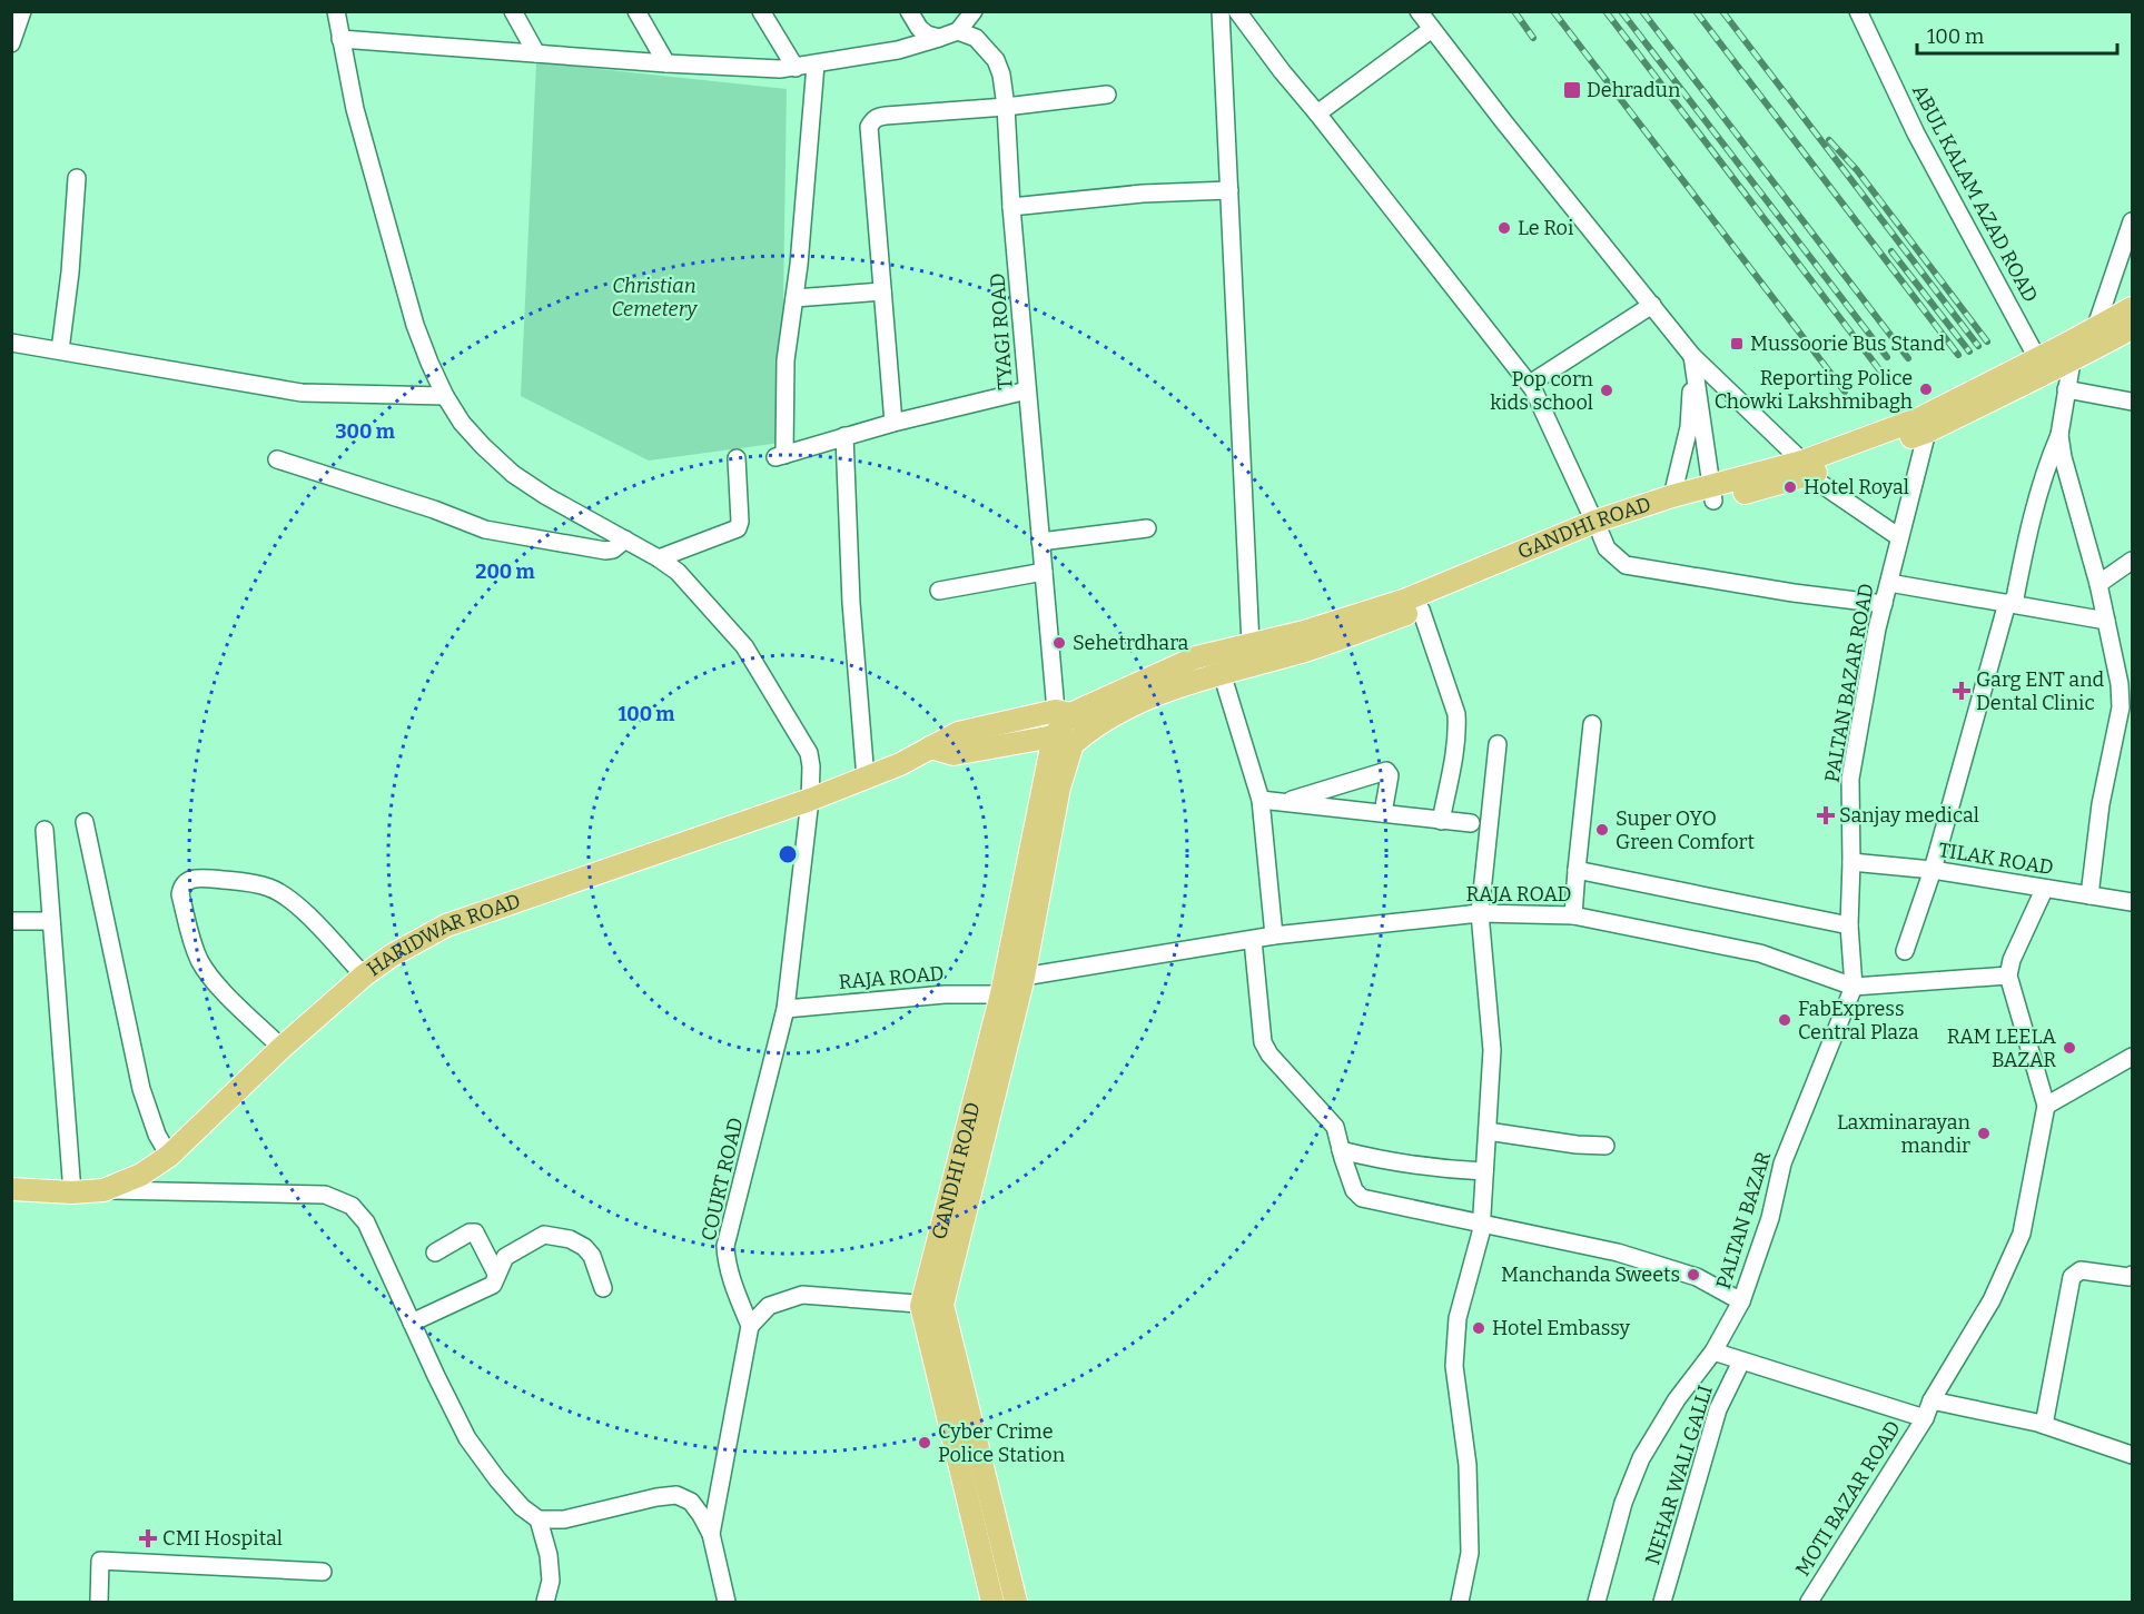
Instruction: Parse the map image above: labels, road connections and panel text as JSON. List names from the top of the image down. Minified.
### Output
{"streets":{"main road":["GANDHI ROAD","HARIDWAR ROAD"],"street":["ABUL KALAM AZAD ROAD","TYAGI ROAD","PALTAN BAZAR ROAD","TILAK ROAD","RAJA ROAD","COURT ROAD","PALTAN BAZAR","NEHAR WALI GALLI","MOTI BAZAR ROAD"]},"crossings":[["ABUL KALAM AZAD ROAD","GANDHI ROAD"],["TYAGI ROAD","GANDHI ROAD"],["TYAGI ROAD","HARIDWAR ROAD"],["GANDHI ROAD","PALTAN BAZAR ROAD"],["GANDHI ROAD","RAJA ROAD"],["GANDHI ROAD","HARIDWAR ROAD"],["PALTAN BAZAR ROAD","TILAK ROAD"],["PALTAN BAZAR ROAD","RAJA ROAD"],["PALTAN BAZAR ROAD","PALTAN BAZAR"],["RAJA ROAD","COURT ROAD"],["RAJA ROAD","PALTAN BAZAR"],["HARIDWAR ROAD","COURT ROAD"]],"parks":["Christian Cemetery"],"places":{"transit":["Dehradun","Mussoorie Bus Stand"],"other":["Le Roi","Reporting Police Chowki Lakshmibagh","Pop corn kids school","Hotel Royal","Sehetrdhara","Super OYO Green Comfort","FabExpress Central Plaza","RAM LEELA BAZAR","Laxminarayan mandir","Manchanda Sweets","Hotel Embassy","Cyber Crime Police Station"],"health":["Garg ENT and Dental Clinic","Sanjay medical","CMI Hospital"]},"scale_bar":"100 m","rings":["300 m","200 m","100 m"]}
